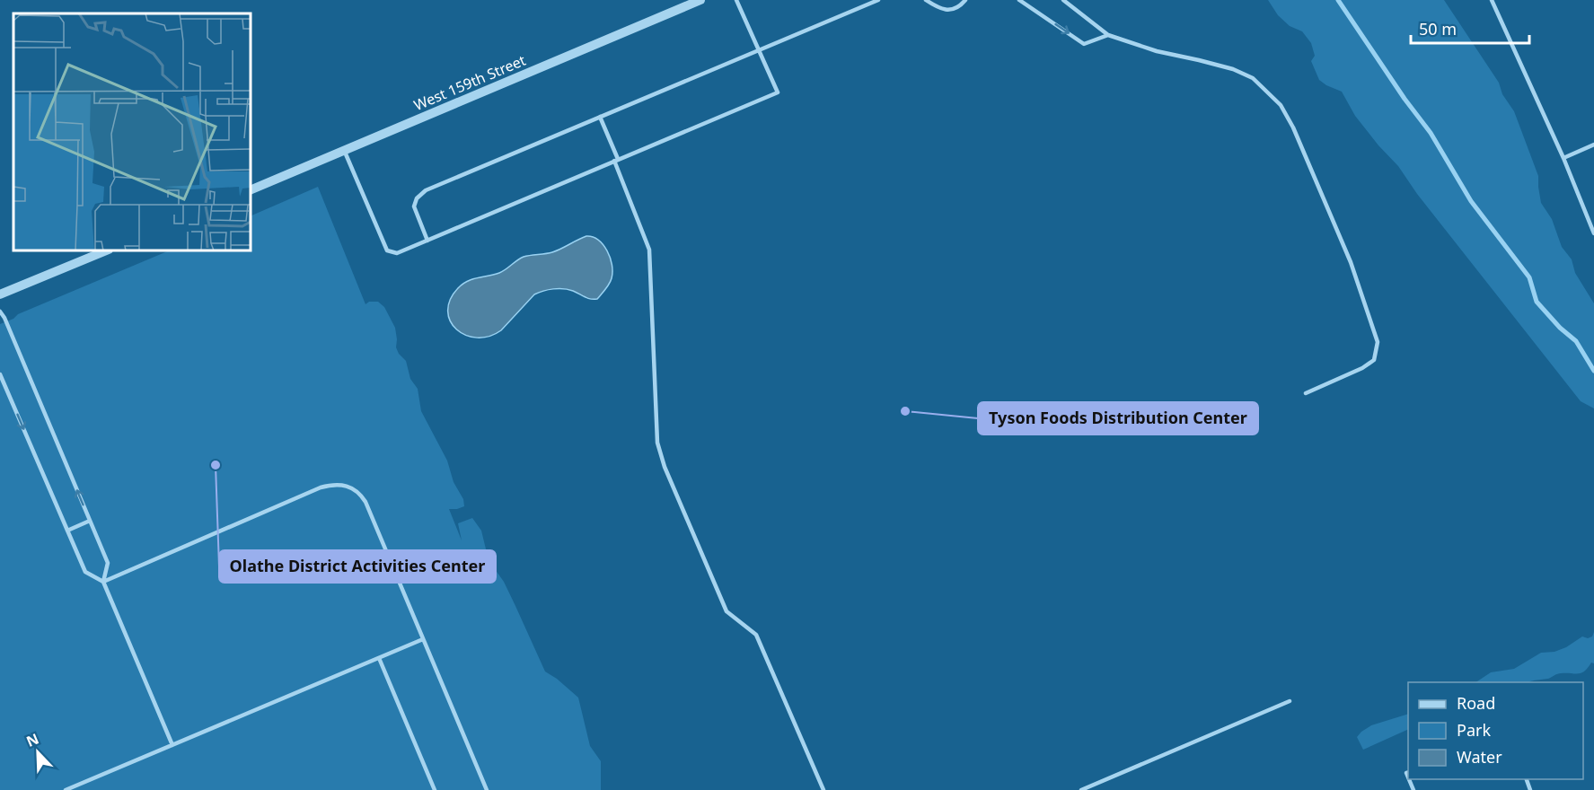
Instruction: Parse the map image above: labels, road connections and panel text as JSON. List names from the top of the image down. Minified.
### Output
{"streets":{"street":["West 159th Street"]},"places":["Tyson Foods Distribution Center","Olathe District Activities Center"],"legend":["Road","Park","Water"],"scale_bar":"50 m","north":"top left"}
